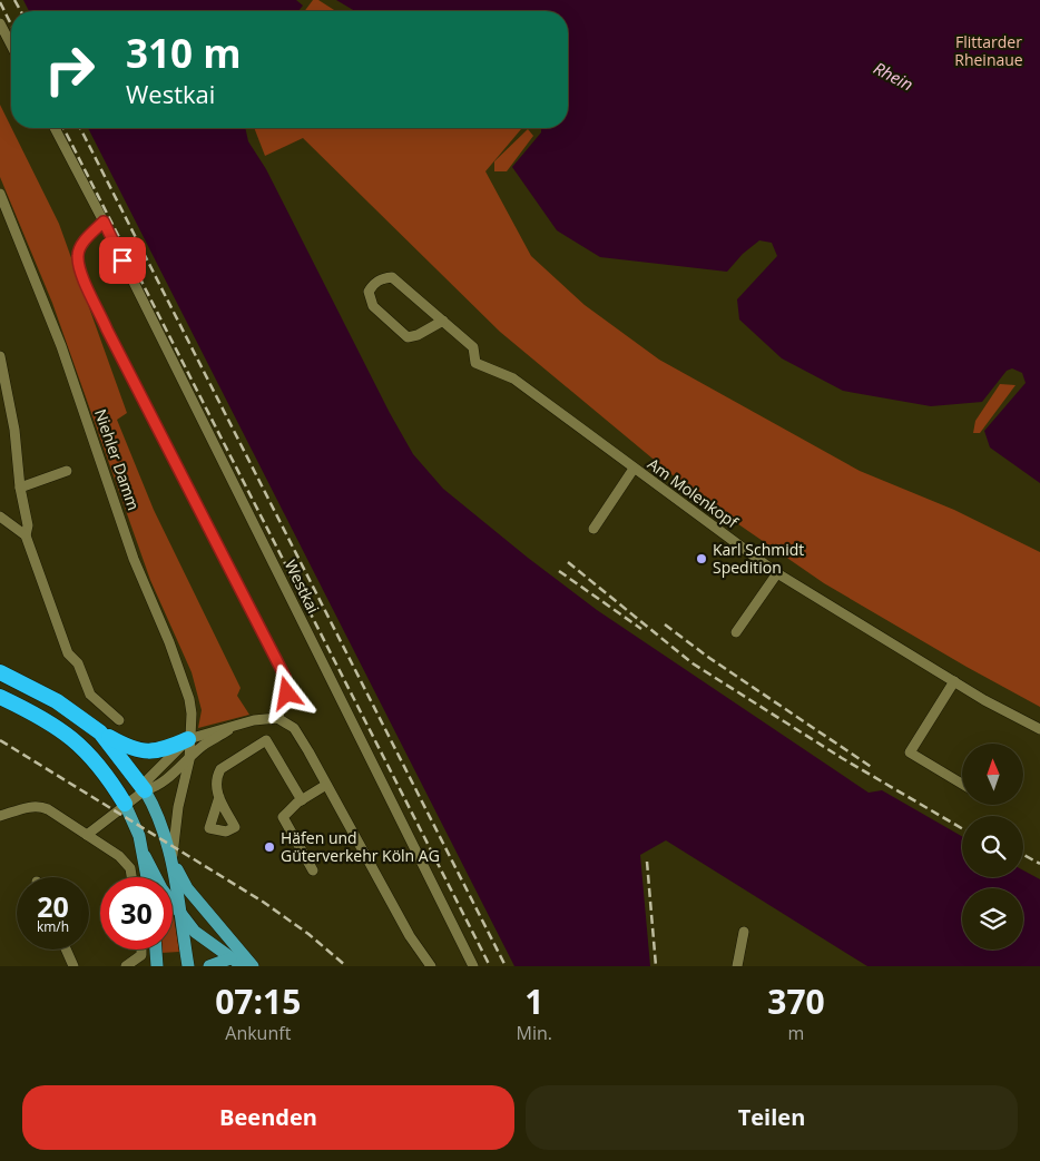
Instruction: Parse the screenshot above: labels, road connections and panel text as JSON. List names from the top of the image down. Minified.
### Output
{"streets":{"street":["Niehler Damm","Am Molenkopf","Westkai"]},"water":["Rhein"],"parks":["Flittarder Rheinaue"],"places":["Karl Schmidt Spedition","Häfen und Güterverkehr Köln AG"],"north":"top","page":{"turn":["310 m","Westkai"],"speed":"20 km/h","limit":"30","eta":["07:15","Ankunft","1","Min.","370","m"],"buttons":["Beenden","Teilen"]}}
